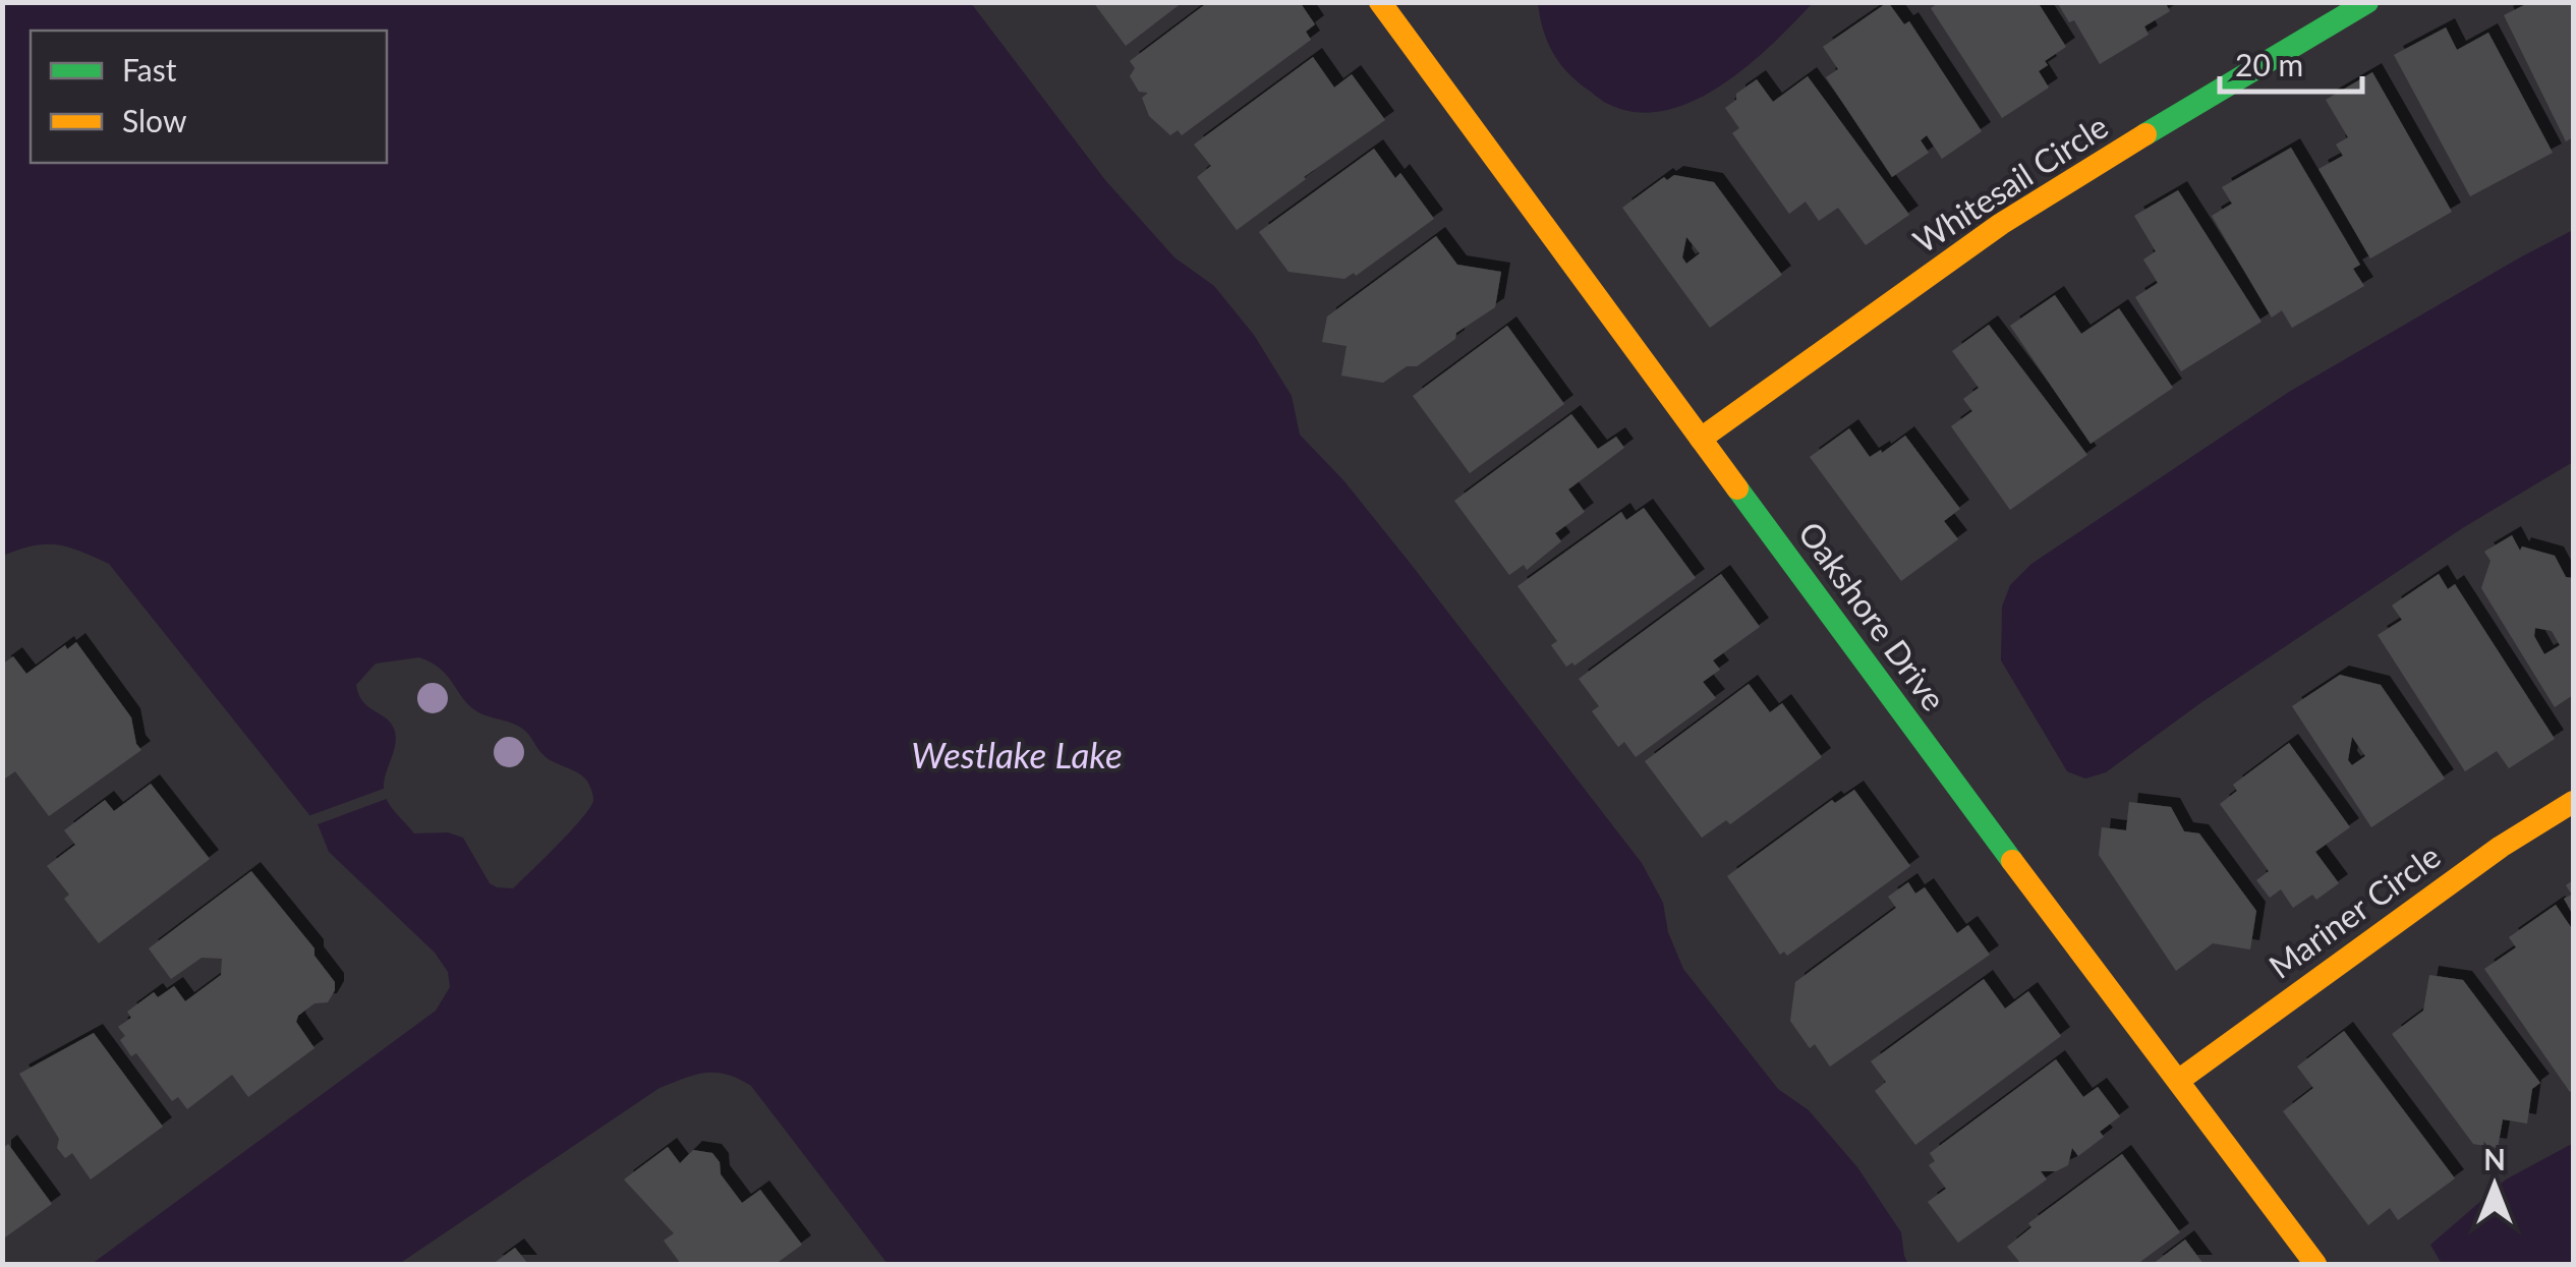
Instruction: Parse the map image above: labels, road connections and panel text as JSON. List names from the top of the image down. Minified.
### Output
{"streets":{"street":["Whitesail Circle","Oakshore Drive","Mariner Circle"]},"crossings":[["Whitesail Circle","Oakshore Drive"],["Oakshore Drive","Mariner Circle"]],"water":["Westlake Lake"],"legend":["Fast","Slow"],"scale_bar":"20 m","north":"top"}
